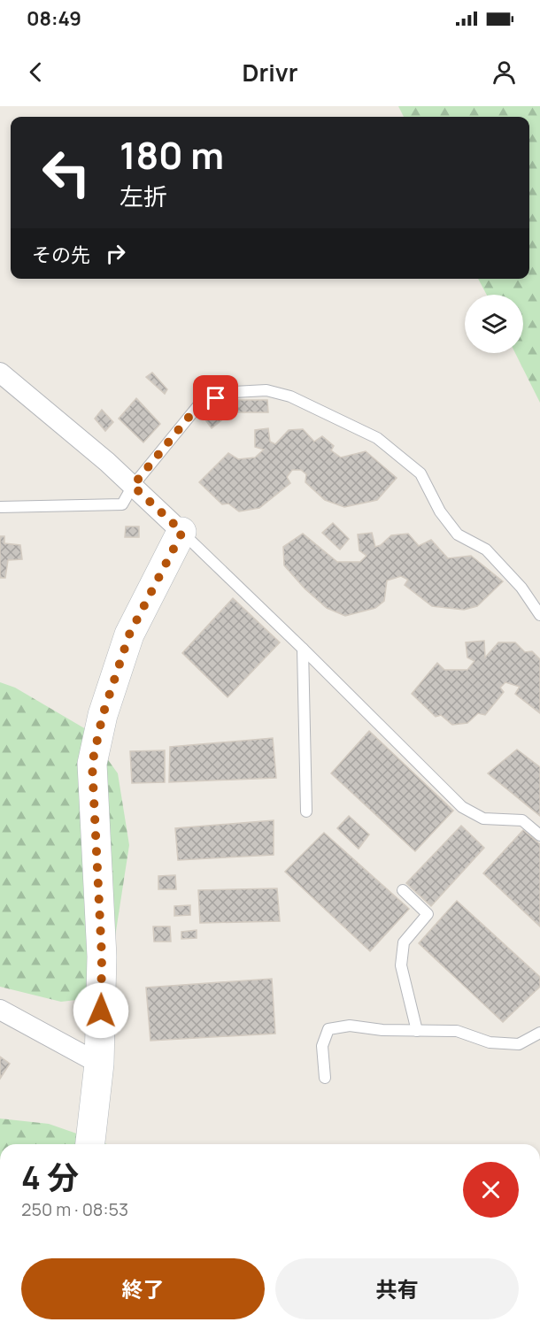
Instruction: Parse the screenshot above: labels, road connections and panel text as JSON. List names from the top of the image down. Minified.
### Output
{"page":{"status":"08:49","header":"Drivr","turn":["180 m","左折"],"then":"その先","heading":["4 分","250 m · 08:53"],"buttons":["終了","共有"]}}
